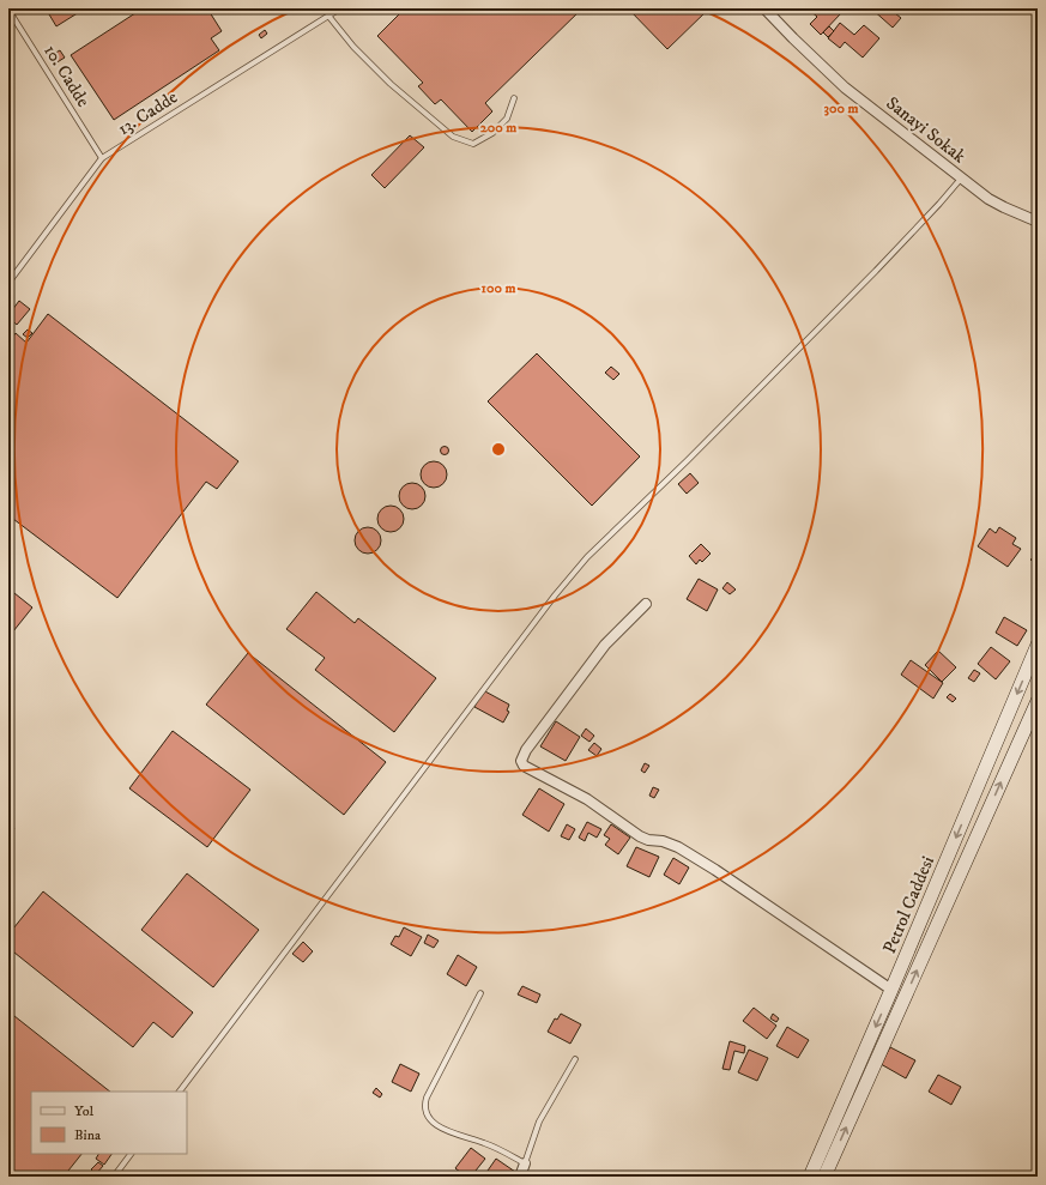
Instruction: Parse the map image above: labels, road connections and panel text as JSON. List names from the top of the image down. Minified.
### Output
{"streets":{"main road":["Petrol Caddesi"],"street":["Sanayi Sokak"],"lane":["10. Cadde","13. Cadde"]},"crossings":[["10. Cadde","13. Cadde"]],"legend":["Yol","Bina"],"rings":["300 m","200 m","100 m"]}
